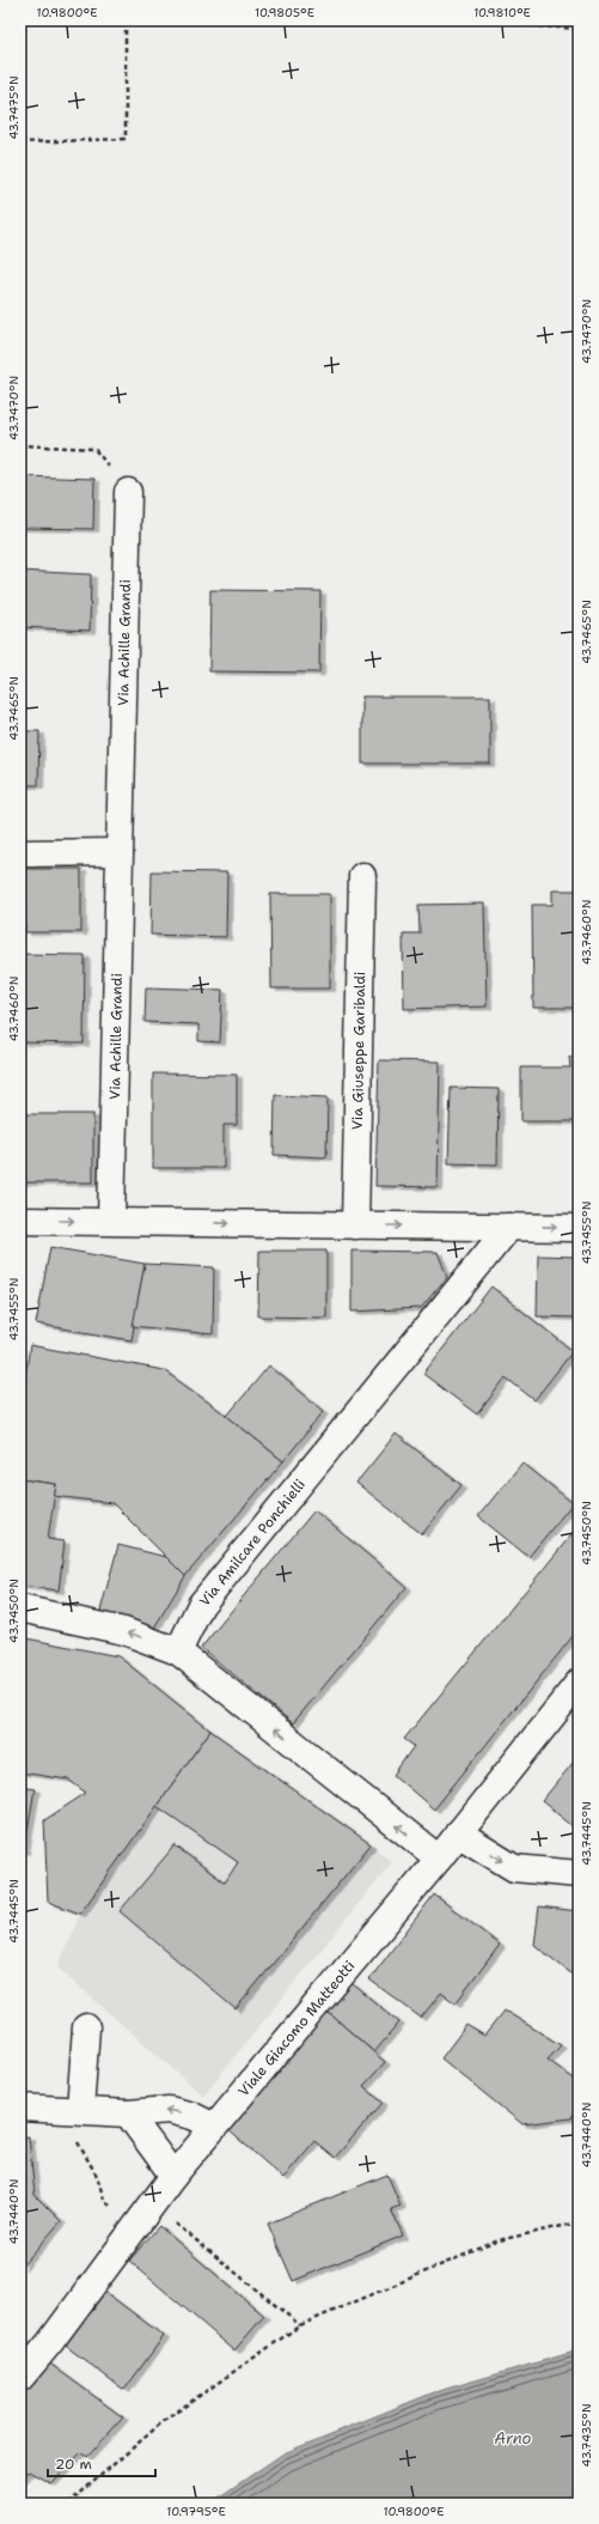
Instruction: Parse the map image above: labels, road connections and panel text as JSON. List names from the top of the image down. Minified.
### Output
{"streets":{"street":["Via Achille Grandi","Via Giuseppe Garibaldi","Via Amilcare Ponchielli","Viale Giacomo Matteotti"]},"water":["Arno"],"scale_bar":"20 m","coordinates":["10.9800°E","10.9805°E","10.9810°E","43.7475°N","43.7470°N","43.7465°N","43.7460°N","43.7455°N","43.7450°N","43.7445°N","43.7440°N","43.7435°N","10.9795°E"]}
